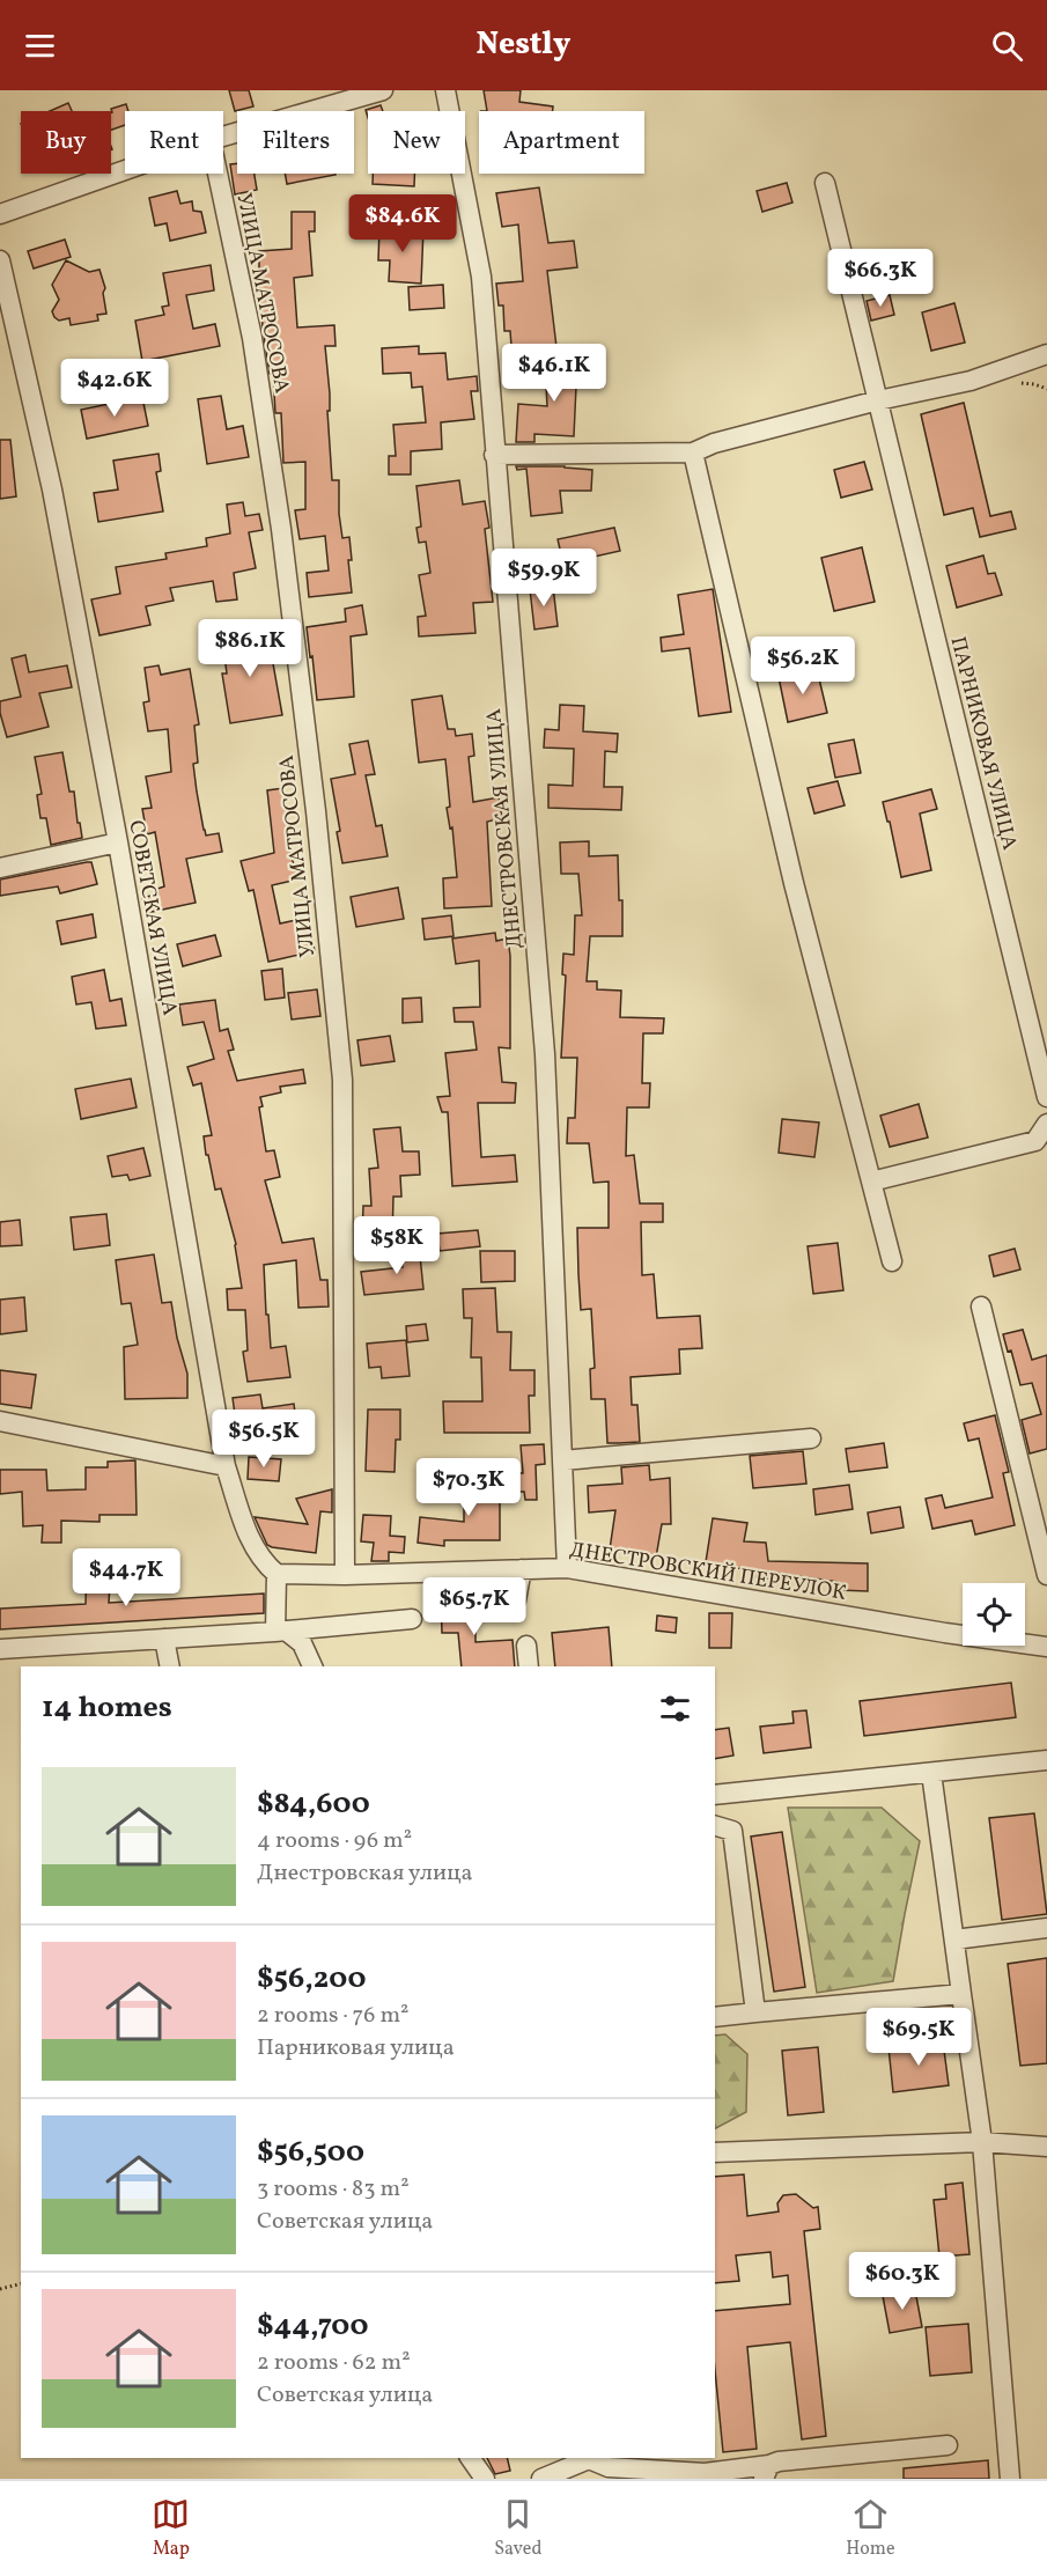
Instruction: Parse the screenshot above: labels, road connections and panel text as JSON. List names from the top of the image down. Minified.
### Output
{"streets":{"street":["УЛИЦА МАТРОСОВА","ПАРНИКОВАЯ УЛИЦА","ДНЕСТРОВСКАЯ УЛИЦА","СОВЕТСКАЯ УЛИЦА","ДНЕСТРОВСКИЙ ПЕРЕУЛОК"]},"crossings":[["УЛИЦА МАТРОСОВА","ДНЕСТРОВСКИЙ ПЕРЕУЛОК"],["ДНЕСТРОВСКАЯ УЛИЦА","ДНЕСТРОВСКИЙ ПЕРЕУЛОК"],["СОВЕТСКАЯ УЛИЦА","ДНЕСТРОВСКИЙ ПЕРЕУЛОК"]],"page":{"header":"Nestly","chip":["Buy","Rent","Filters","New","Apartment"],"price":["$84.6K","$66.3K","$46.1K","$42.6K","$59.9K","$86.1K","$56.2K","$58K","$56.5K","$70.3K","$44.7K","$65.7K","$69.5K","$60.3K"],"heading":"14 homes","list":[{"name":"$84,600","note":"4 rooms · 96 m² · Днестровская улица"},{"name":"$56,200","note":"2 rooms · 76 m² · Парниковая улица"},{"name":"$56,500","note":"3 rooms · 83 m² · Советская улица"},{"name":"$44,700","note":"2 rooms · 62 m² · Советская улица"}],"tabs":["Map","Saved","Home"]}}
